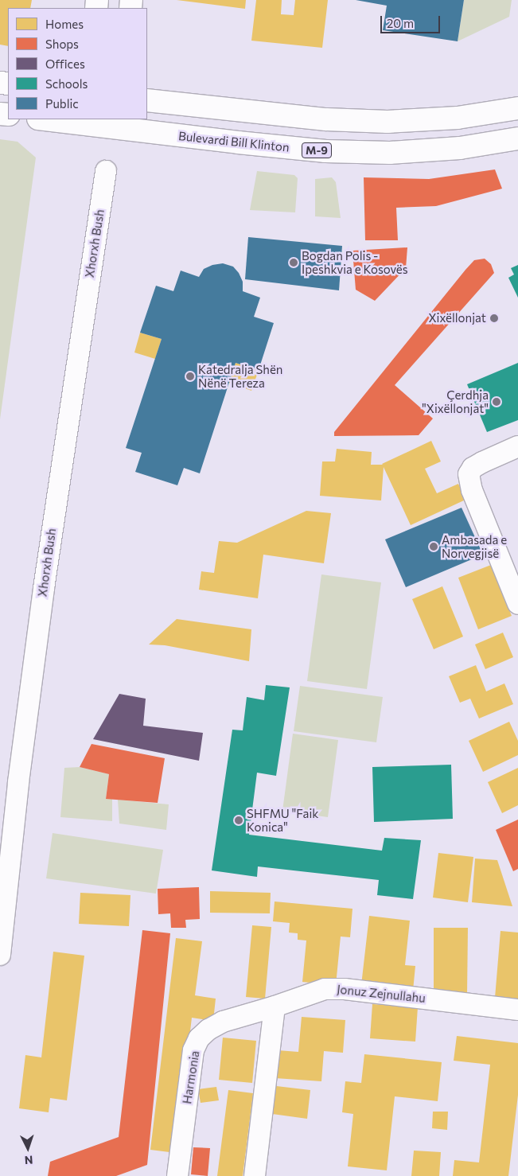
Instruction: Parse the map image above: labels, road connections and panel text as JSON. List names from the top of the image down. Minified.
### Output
{"streets":{"main road":["Bulevardi Bill Klinton","M-9"],"street":["Xhorxh Bush","Jonuz Zejnullahu","Harmonia"]},"crossings":[["Bulevardi Bill Klinton","M-9"],["Jonuz Zejnullahu","Harmonia"]],"places":["Bogdan Polis - Ipeshkvia e Kosovës","Xixëllonjat","Katedralja Shën Nënë Tereza","Çerdhja \"Xixëllonjat\"","Ambasada e Norvegjisë","SHFMU \"Faik Konica\""],"legend":["Homes","Shops","Offices","Schools","Public"],"scale_bar":"20 m","north":"bottom"}
